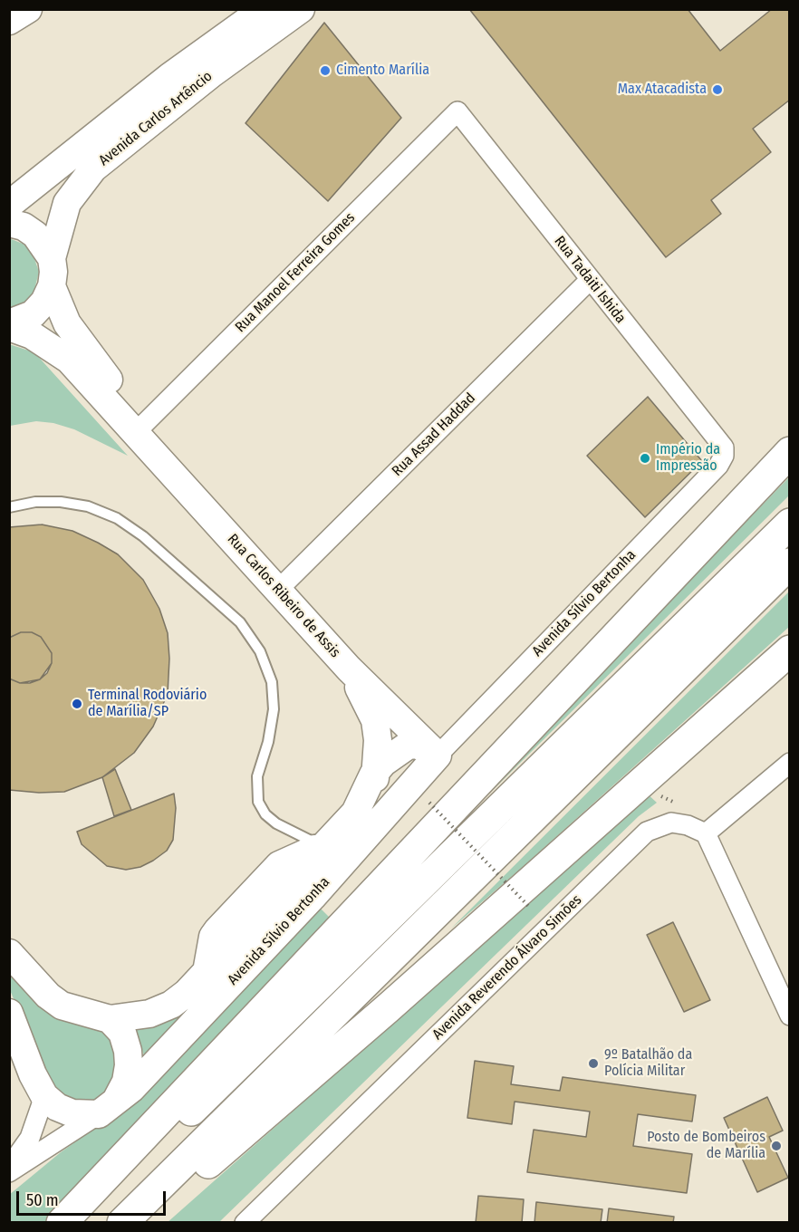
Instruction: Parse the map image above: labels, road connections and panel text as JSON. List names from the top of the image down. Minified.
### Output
{"streets":{"street":["Avenida Carlos Artêncio","Rua Manoel Ferreira Gomes","Rua Tadaiti Ishida","Rua Assad Haddad","Rua Carlos Ribeiro de Assis","Avenida Sílvio Bertonha","Avenida Reverendo Álvaro Simões"]},"crossings":[["Rua Manoel Ferreira Gomes","Rua Tadaiti Ishida"],["Rua Manoel Ferreira Gomes","Rua Carlos Ribeiro de Assis"],["Rua Tadaiti Ishida","Rua Assad Haddad"],["Rua Tadaiti Ishida","Avenida Sílvio Bertonha"],["Rua Assad Haddad","Rua Carlos Ribeiro de Assis"],["Rua Carlos Ribeiro de Assis","Avenida Sílvio Bertonha"]],"places":["Cimento Marília","Max Atacadista","Império da Impressão","Terminal Rodoviário de Marília/SP","9º Batalhão da Polícia Militar","Posto de Bombeiros de Marília"],"scale_bar":"50 m"}
